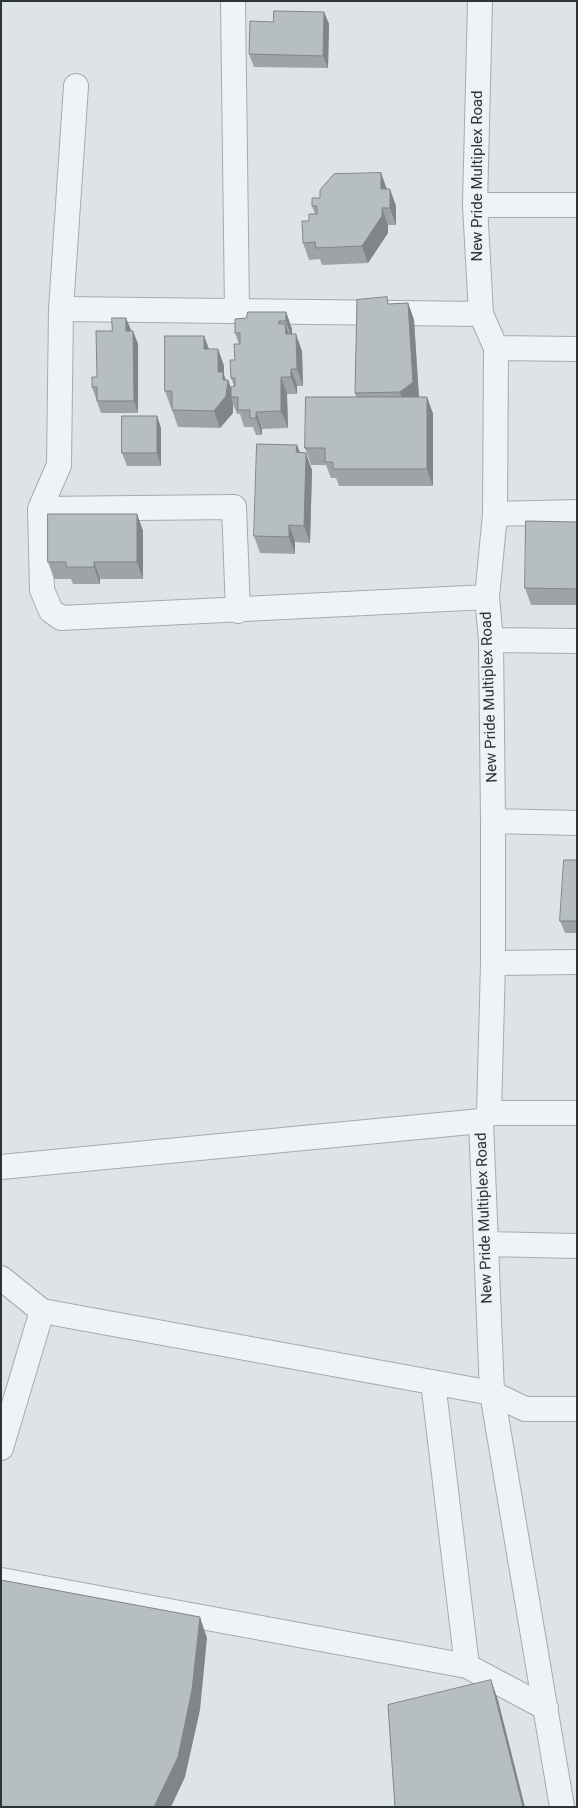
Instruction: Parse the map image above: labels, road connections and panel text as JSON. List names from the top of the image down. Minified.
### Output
{"streets":{"street":["New Pride Multiplex Road"]}}
